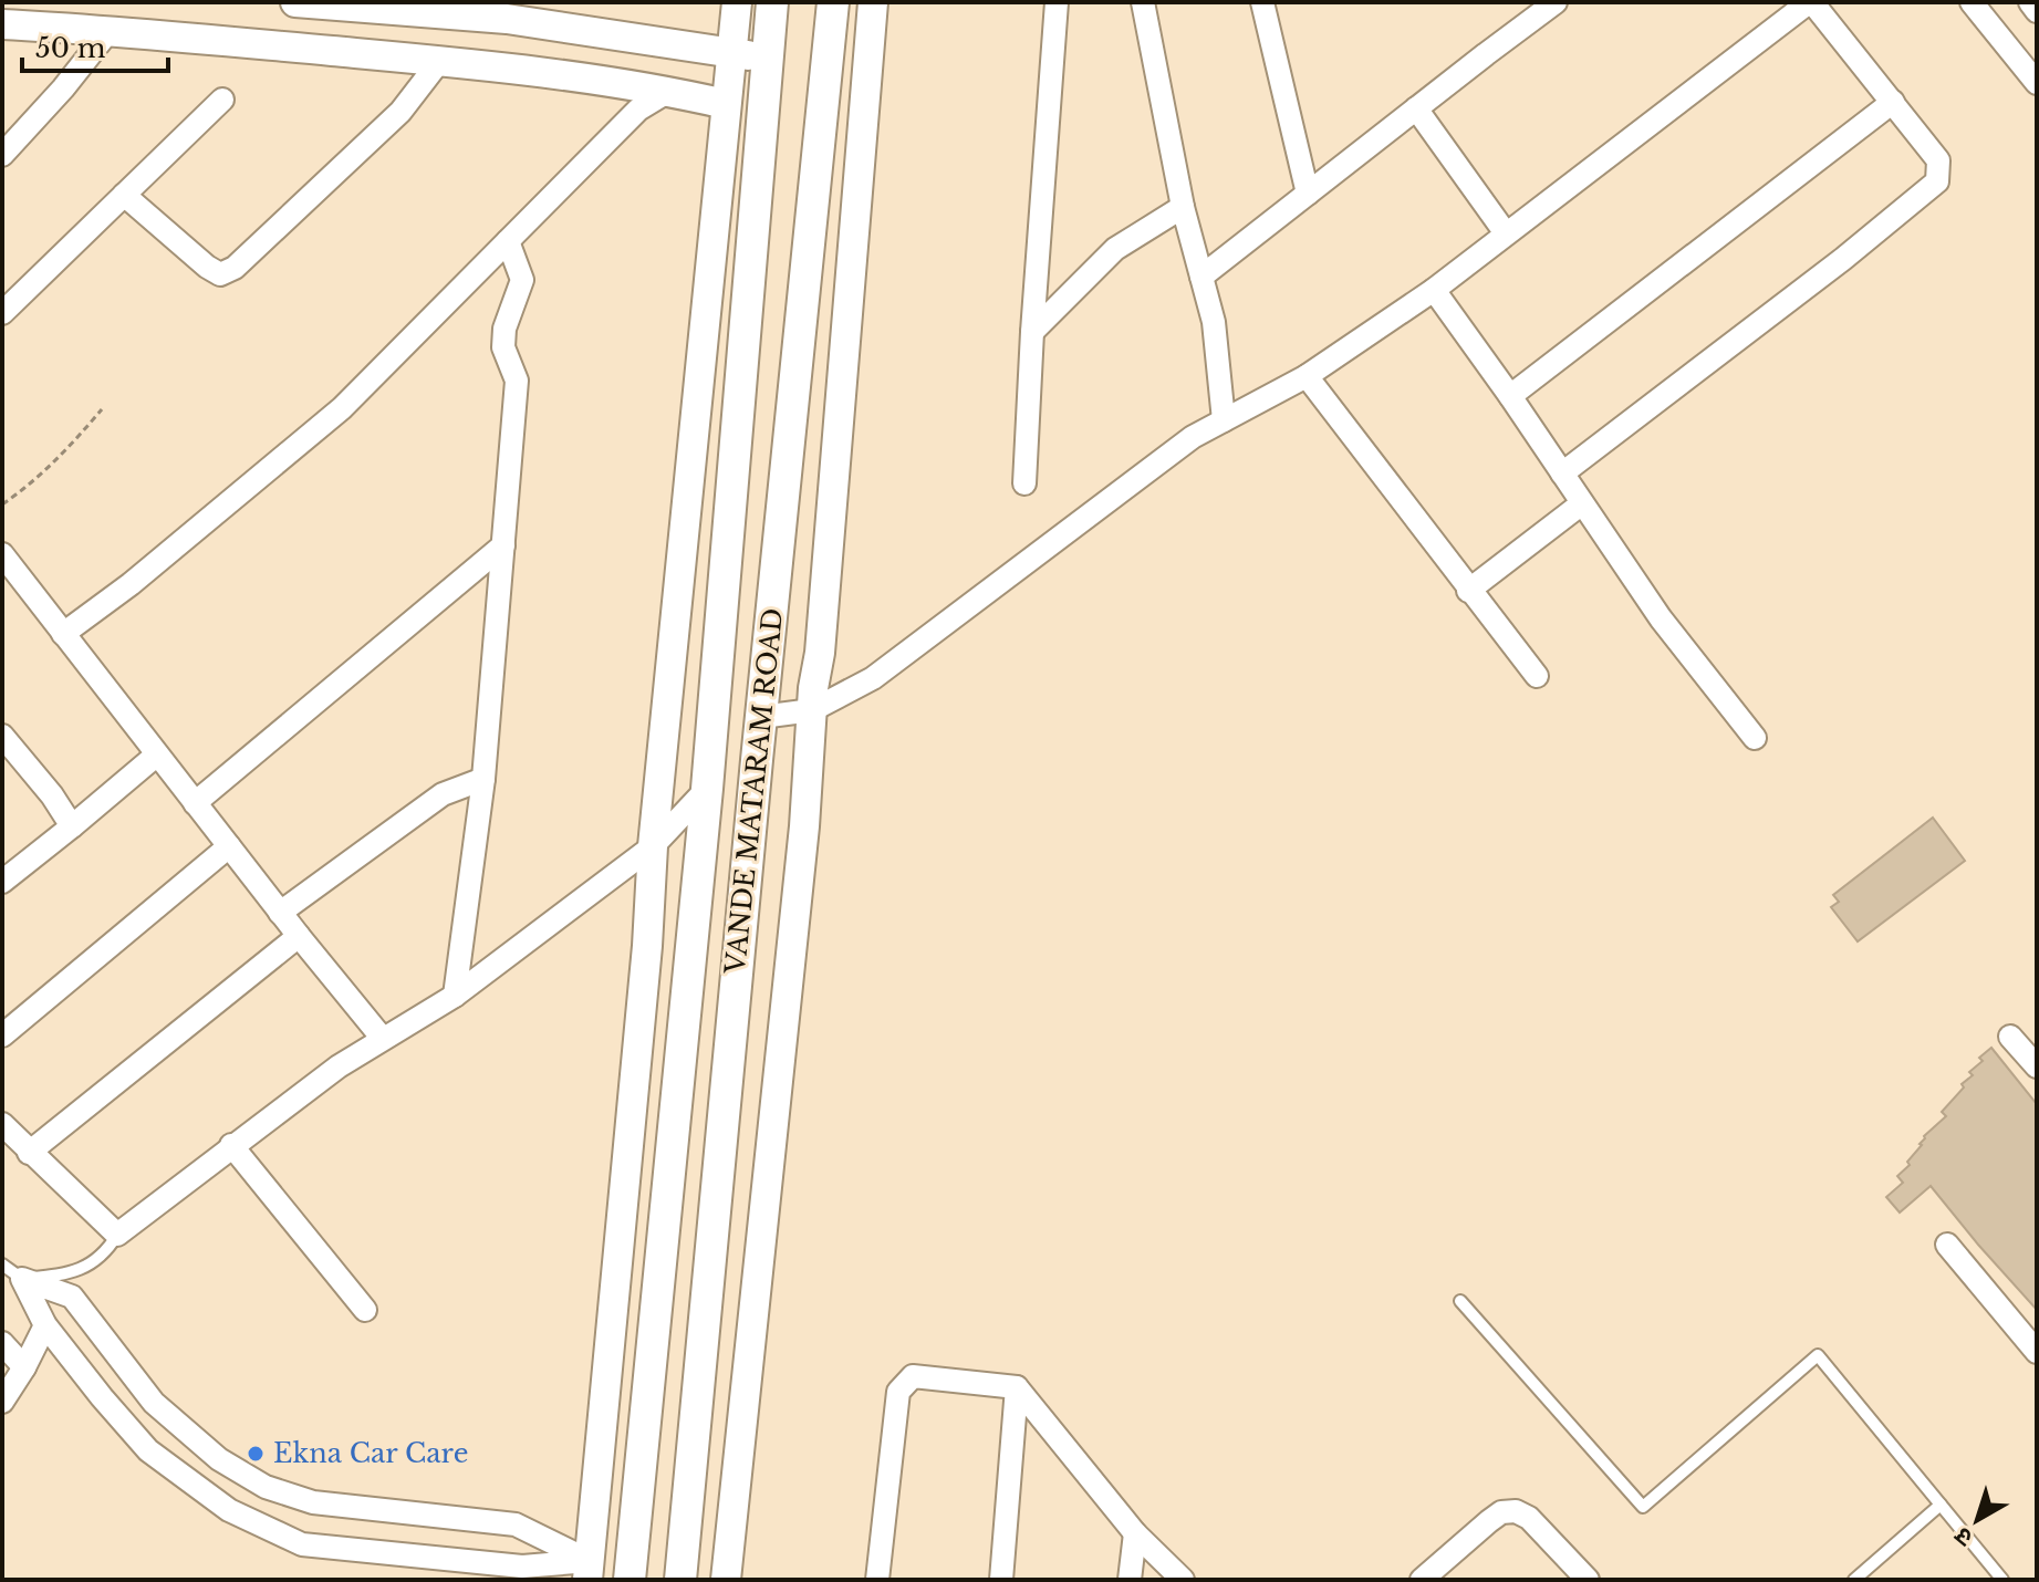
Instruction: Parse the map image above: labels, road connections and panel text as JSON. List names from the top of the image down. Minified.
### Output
{"streets":{"main road":["VANDE MATARAM ROAD"]},"places":["Ekna Car Care"],"scale_bar":"50 m","north":"bottom left"}
